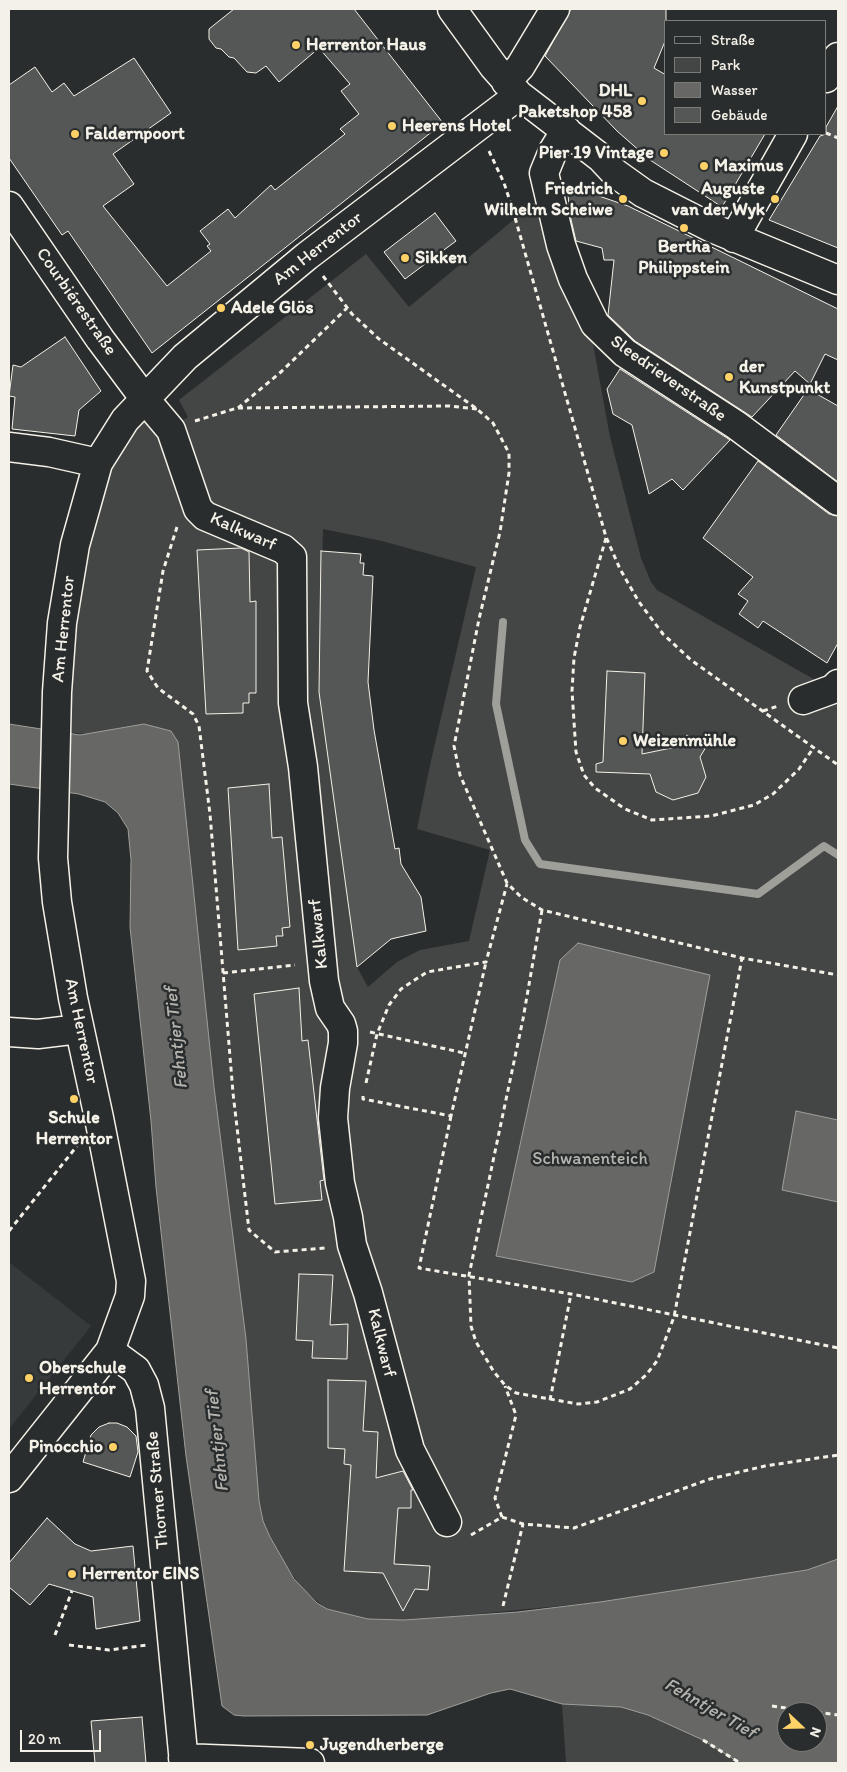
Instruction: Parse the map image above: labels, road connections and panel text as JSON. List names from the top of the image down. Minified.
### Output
{"streets":{"street":["Am Herrentor","Courbiérestraße","Sleedrieverstraße","Kalkwarf","Thorner Straße"]},"crossings":[["Am Herrentor","Courbiérestraße"],["Am Herrentor","Kalkwarf"],["Am Herrentor","Thorner Straße"],["Courbiérestraße","Kalkwarf"]],"water":["Fehntjer Tief"],"parks":["Schwanenteich"],"places":["Herrentor Haus","DHL Paketshop 458","Heerens Hotel","Faldernpoort","Pier 19 Vintage","Maximus","Friedrich Wilhelm Scheiwe","Auguste van der Wyk","Bertha Philippstein","Sikken","Adele Glös","der Kunstpunkt","Weizenmühle","Schule Herrentor","Oberschule Herrentor","Pinocchio","Herrentor EINS","Jugendherberge"],"legend":["Straße","Park","Wasser","Gebäude"],"scale_bar":"20 m","north":"right"}
